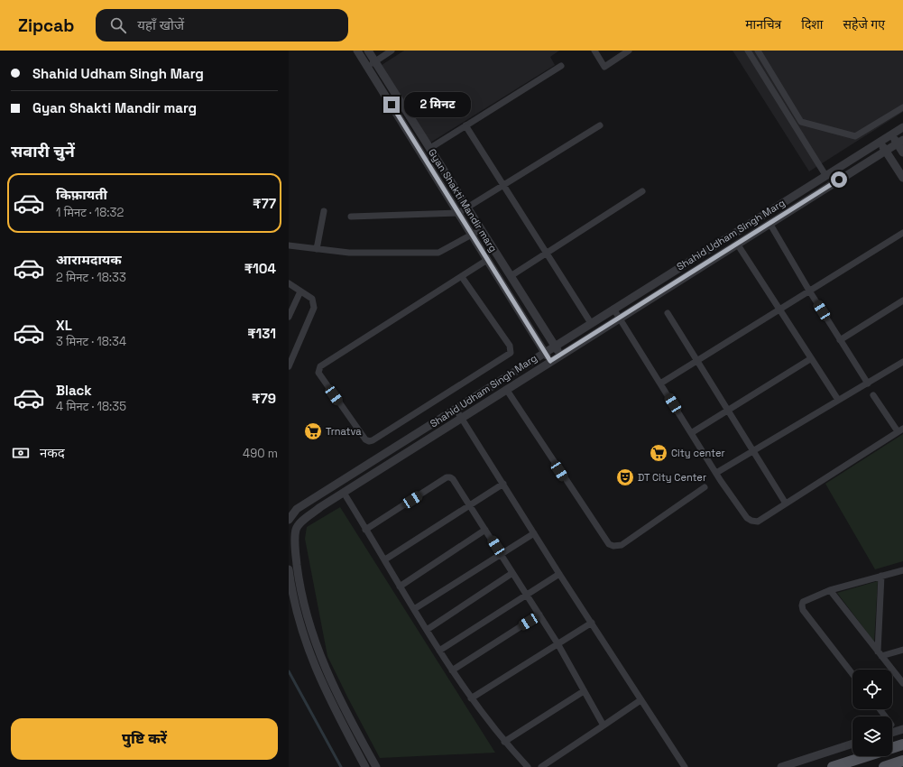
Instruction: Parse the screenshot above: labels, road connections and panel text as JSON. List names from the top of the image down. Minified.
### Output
{"streets":{"street":["Gyan Shakti Mandir marg","Shahid Udham Singh Marg"]},"crossings":[["Gyan Shakti Mandir marg","Shahid Udham Singh Marg"]],"places":{"supermarket":["Trnatva","City center"],"theatre":["DT City Center"]},"page":{"header":"Zipcab","search":"यहाँ खोजें","nav":["मानचित्र","दिशा","सहेजे गए"],"banner":["Shahid Udham Singh Marg","Gyan Shakti Mandir marg"],"bubble":"2 मिनट","heading":"सवारी चुनें","list":[{"name":"किफ़ायती","note":"1 मिनट · 18:32","value":"₹77"},{"name":"आरामदायक","note":"2 मिनट · 18:33","value":"₹104"},{"name":"XL","note":"3 मिनट · 18:34","value":"₹131"},{"name":"Black","note":"4 मिनट · 18:35","value":"₹79"}],"pay":["नकद","490 m"],"buttons":"पुष्टि करें"}}
